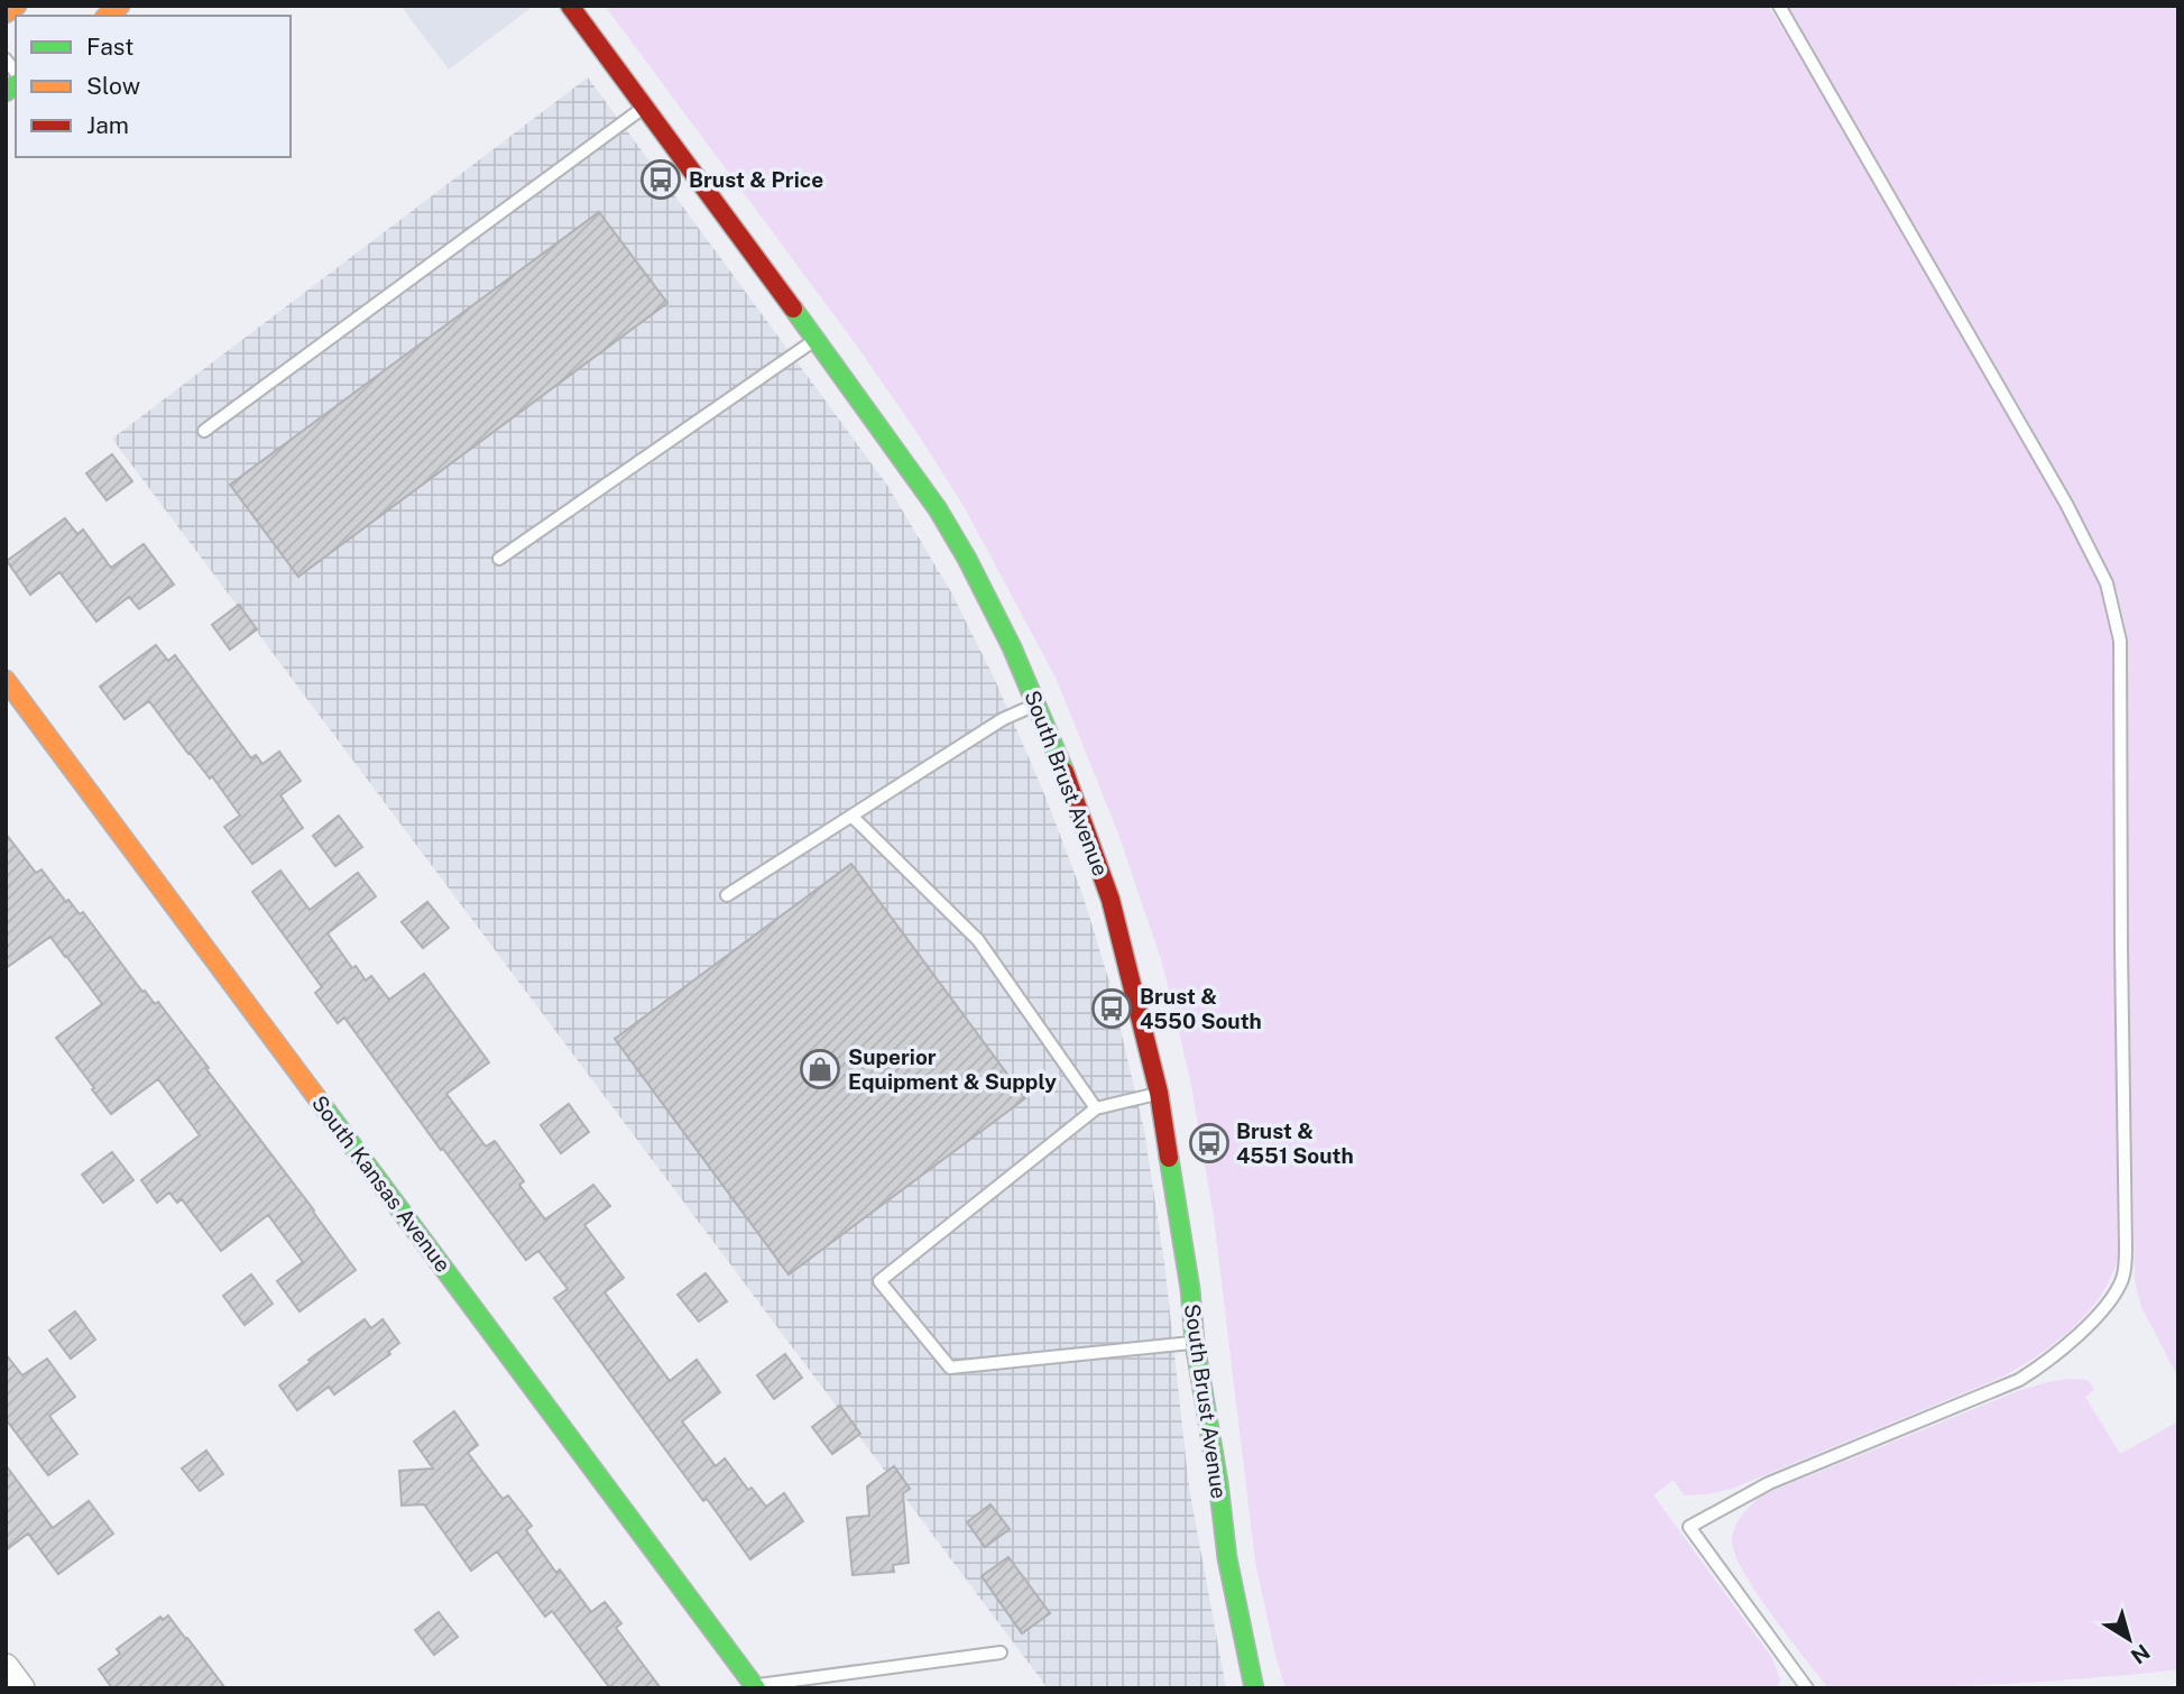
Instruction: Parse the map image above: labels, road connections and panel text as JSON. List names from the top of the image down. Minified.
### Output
{"streets":{"street":["South Brust Avenue","South Kansas Avenue"]},"places":{"bus stop":["Brust & Price","Brust & 4550 South","Brust & 4551 South"],"shop":["Superior Equipment & Supply"]},"legend":["Fast","Slow","Jam"],"north":"bottom right"}
